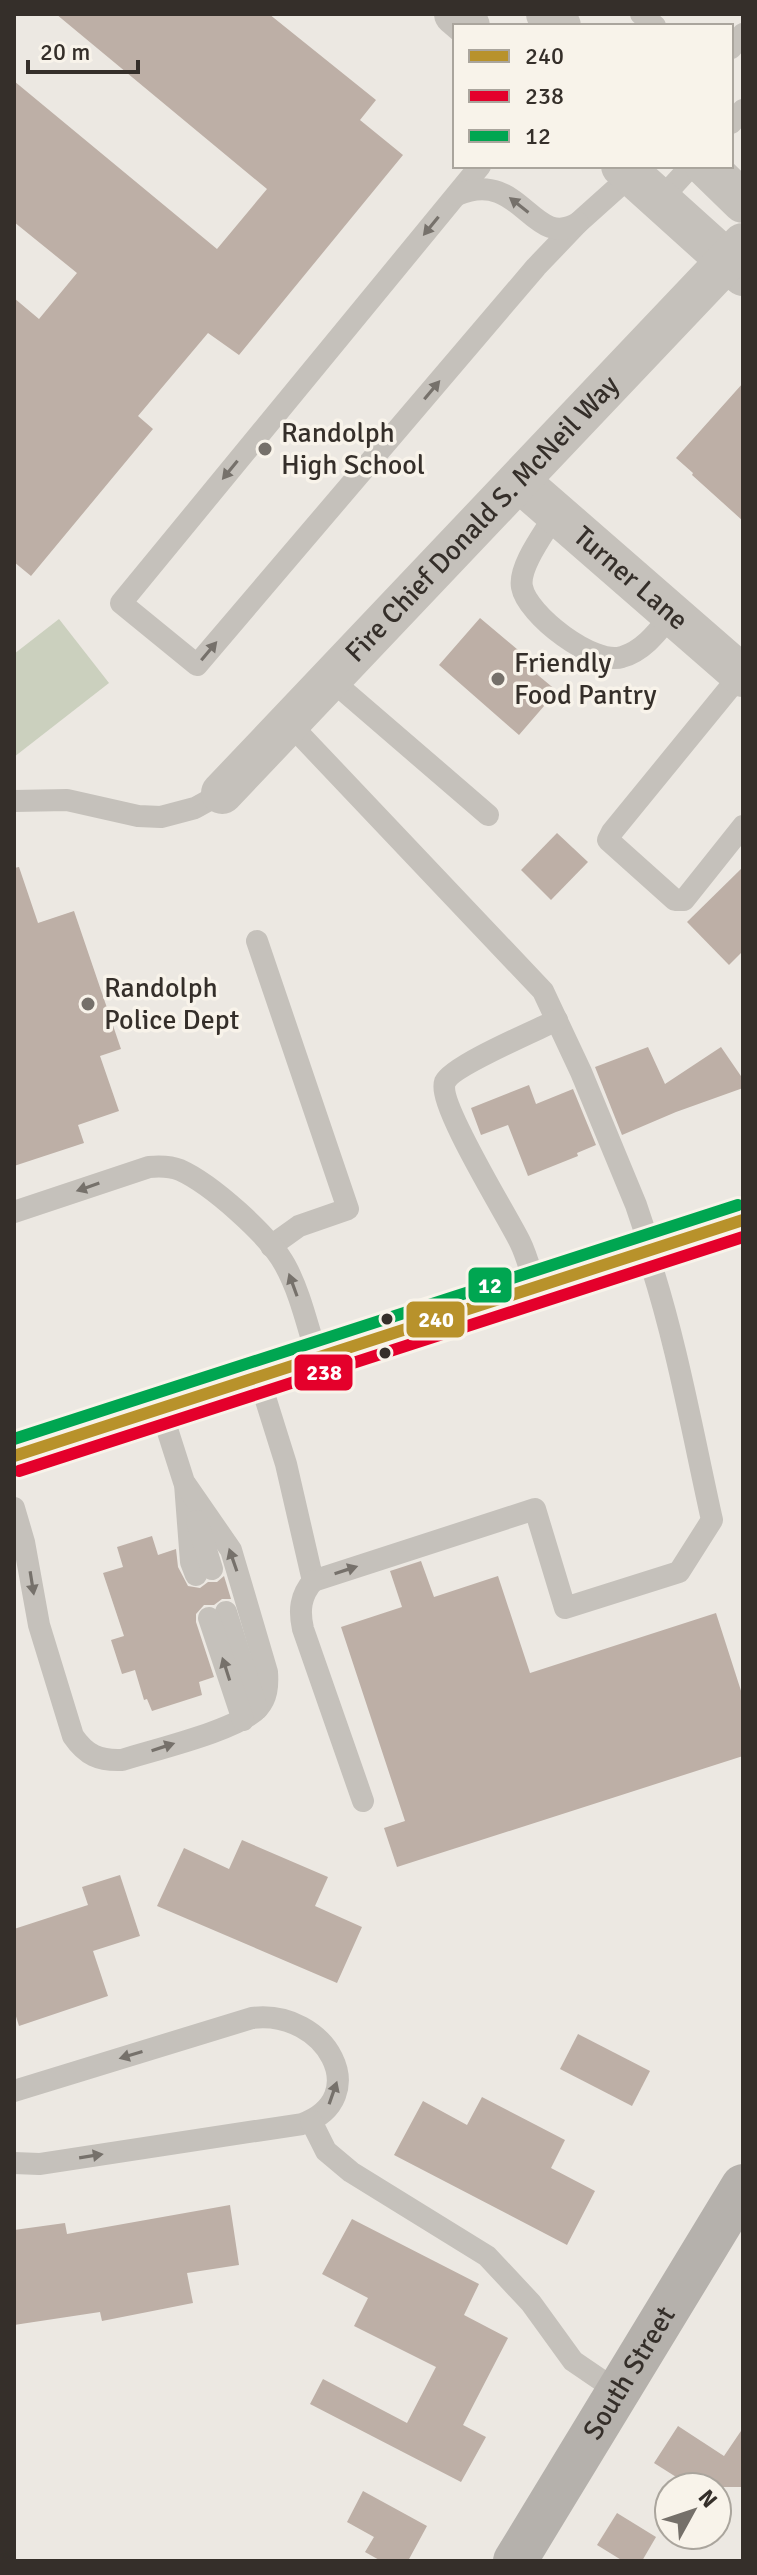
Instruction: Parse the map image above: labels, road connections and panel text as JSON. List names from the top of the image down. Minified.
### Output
{"streets":{"main road":["South Street"],"street":["Fire Chief Donald S. McNeil Way","Turner Lane"]},"crossings":[["Fire Chief Donald S. McNeil Way","Turner Lane"]],"places":["Randolph High School","Friendly Food Pantry","Randolph Police Dept"],"lines":["transit line 12","transit line 240","transit line 238"],"legend":["240","238","12"],"scale_bar":"20 m","north":"top right"}
